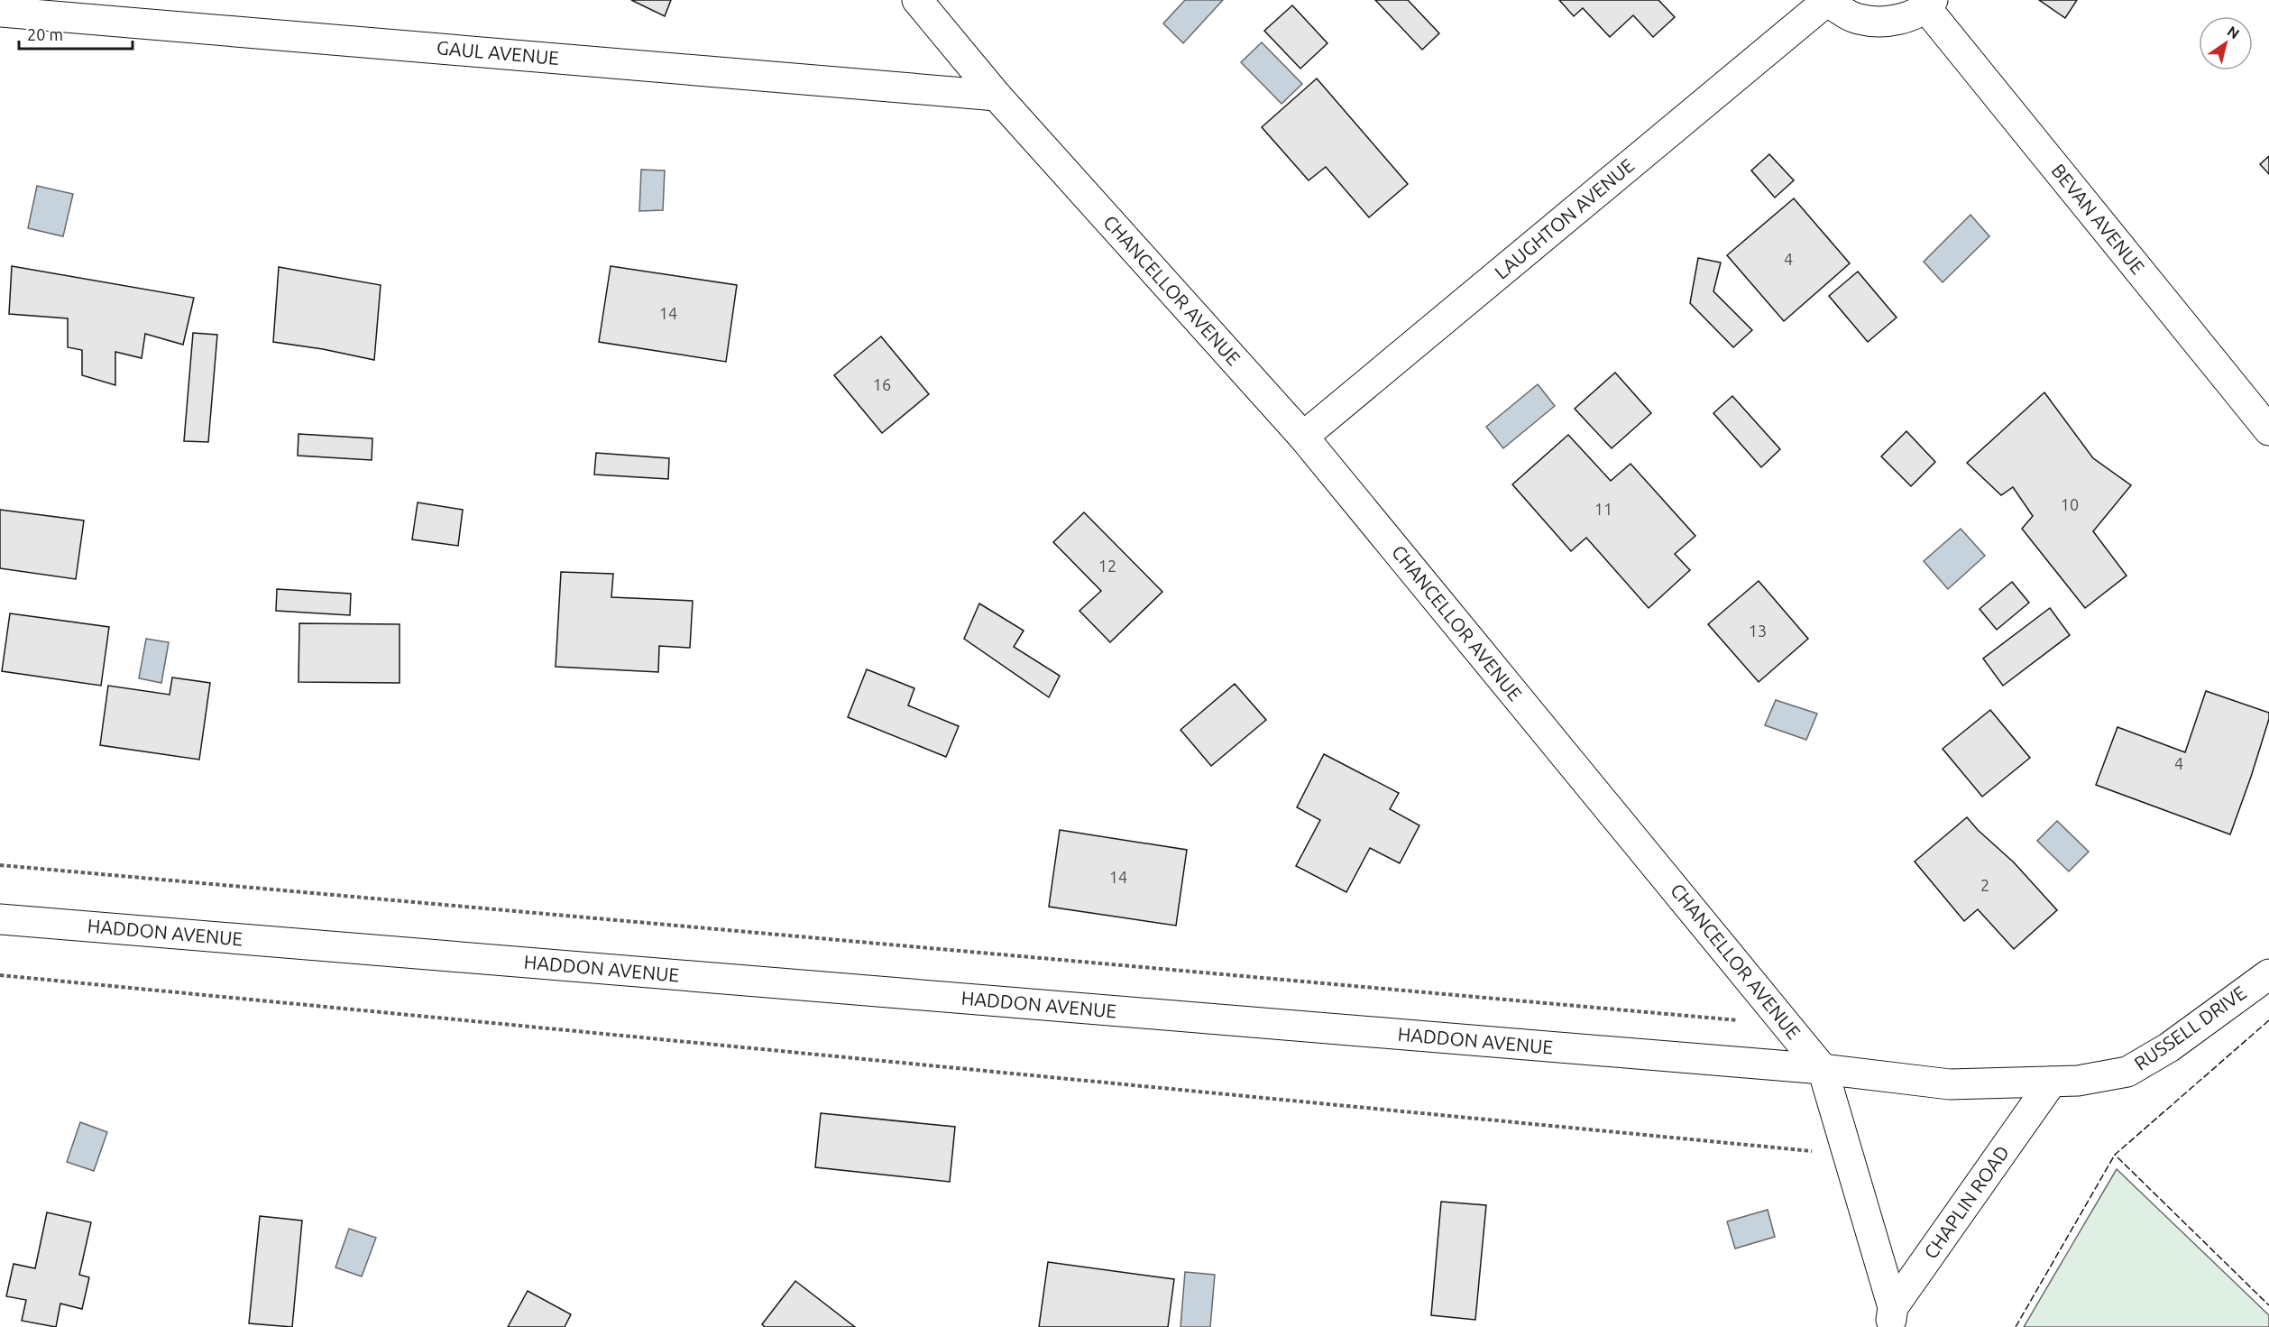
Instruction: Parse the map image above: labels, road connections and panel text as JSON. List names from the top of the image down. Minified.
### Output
{"streets":{"street":["GAUL AVENUE","LAUGHTON AVENUE","BEVAN AVENUE","CHANCELLOR AVENUE","HADDON AVENUE","RUSSELL DRIVE","CHAPLIN ROAD"]},"crossings":[["GAUL AVENUE","CHANCELLOR AVENUE"],["LAUGHTON AVENUE","CHANCELLOR AVENUE"],["CHANCELLOR AVENUE","HADDON AVENUE"],["CHANCELLOR AVENUE","CHAPLIN ROAD"],["HADDON AVENUE","RUSSELL DRIVE"],["HADDON AVENUE","CHAPLIN ROAD"],["RUSSELL DRIVE","CHAPLIN ROAD"]],"house_numbers":["4","14","16","10","11","12","13","4","14","2"],"scale_bar":"20 m","north":"top right"}
